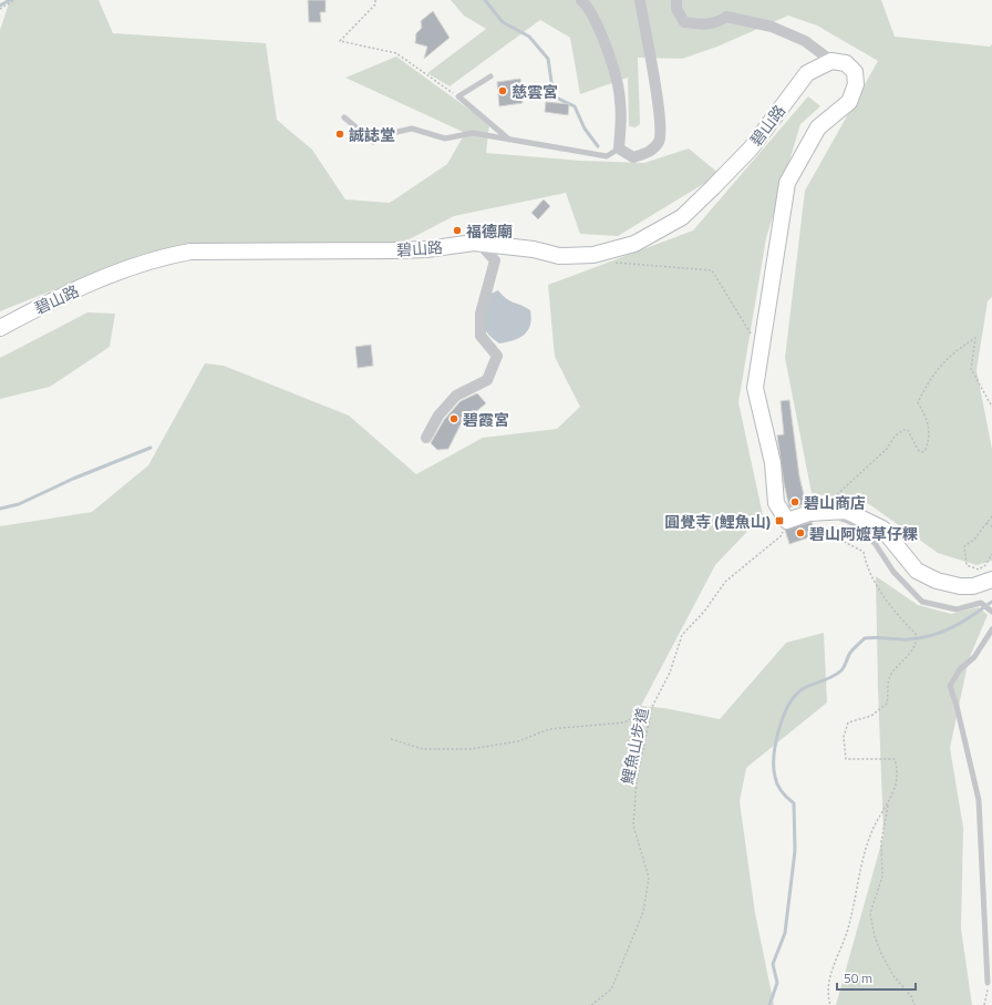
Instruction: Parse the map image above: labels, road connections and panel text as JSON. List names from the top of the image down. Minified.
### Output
{"streets":{"street":["碧山路"],"path":["鯉魚山步道"]},"places":{"other":["慈雲宮","誠誌堂","福德廟","碧霞宮","碧山商店","碧山阿嬤草仔粿"],"transit":["圓覺寺 (鯉魚山)"]},"scale_bar":"50 m"}
